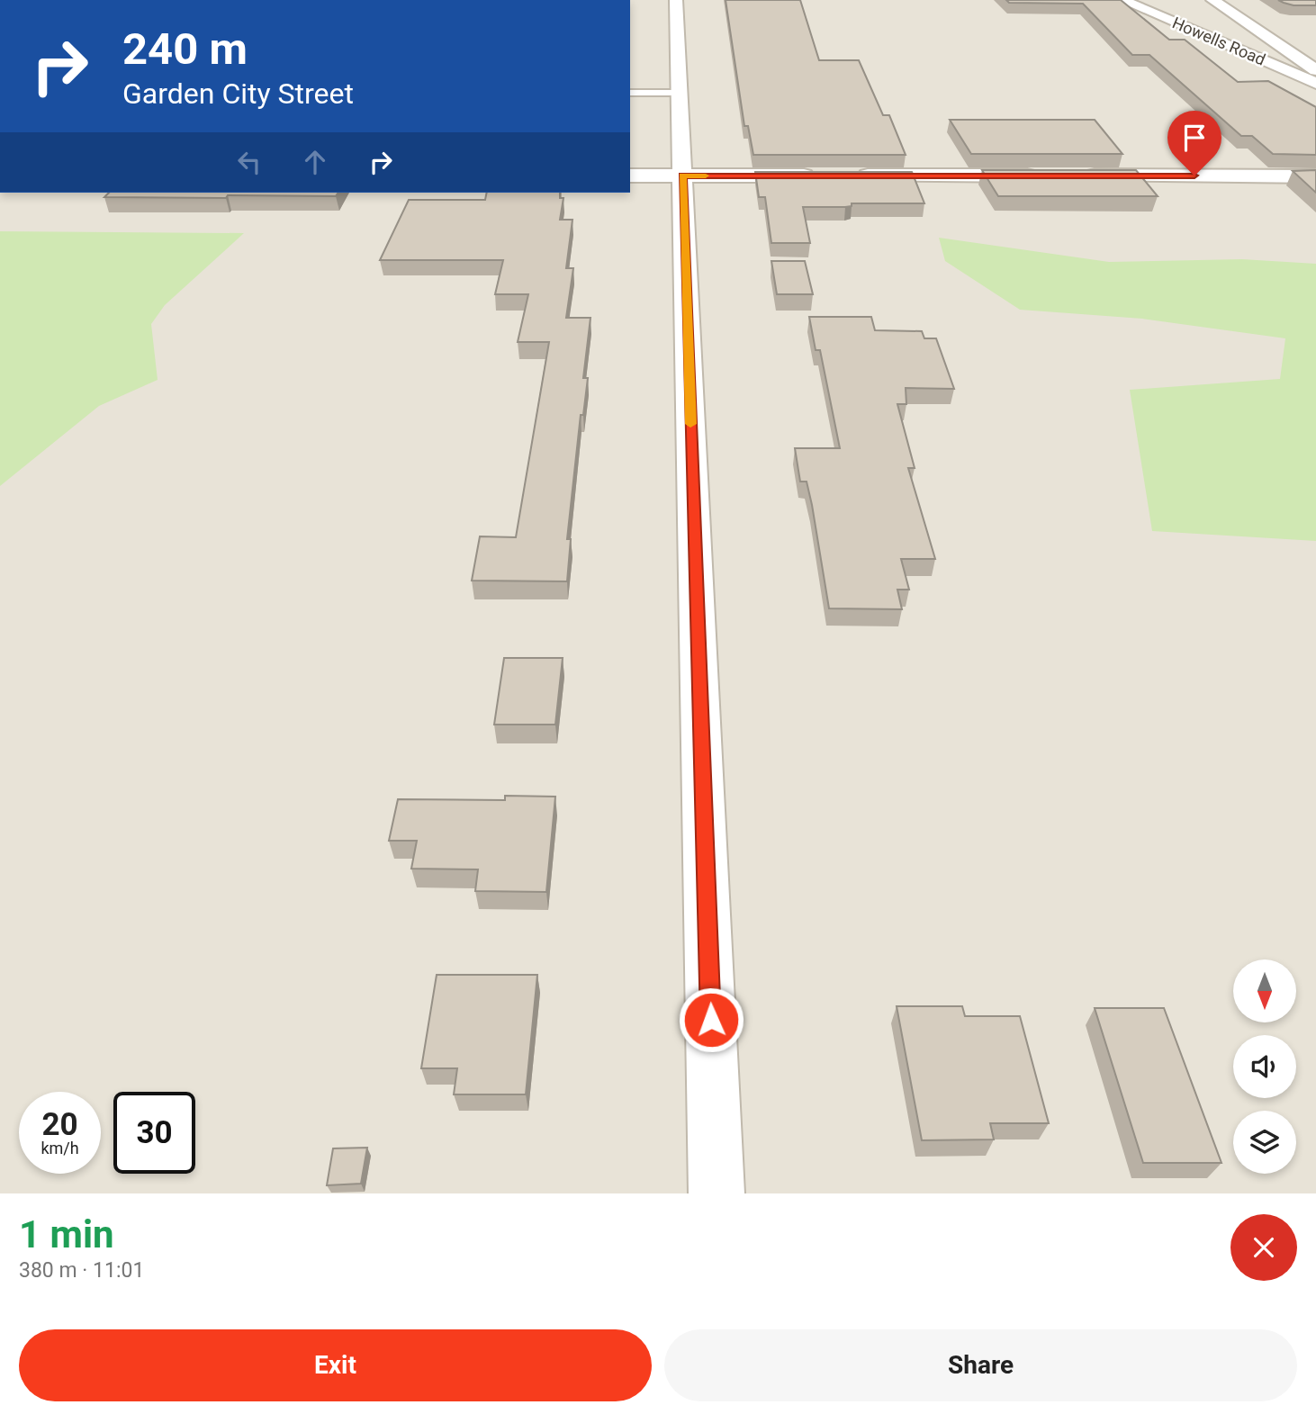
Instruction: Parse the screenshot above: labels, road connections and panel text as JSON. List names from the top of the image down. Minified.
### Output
{"streets":{"street":["Howells Road"]},"north":"bottom","page":{"turn":["240 m","Garden City Street"],"speed":"20 km/h","limit":"30","heading":["1 min","380 m · 11:01"],"buttons":["Exit","Share"]}}
